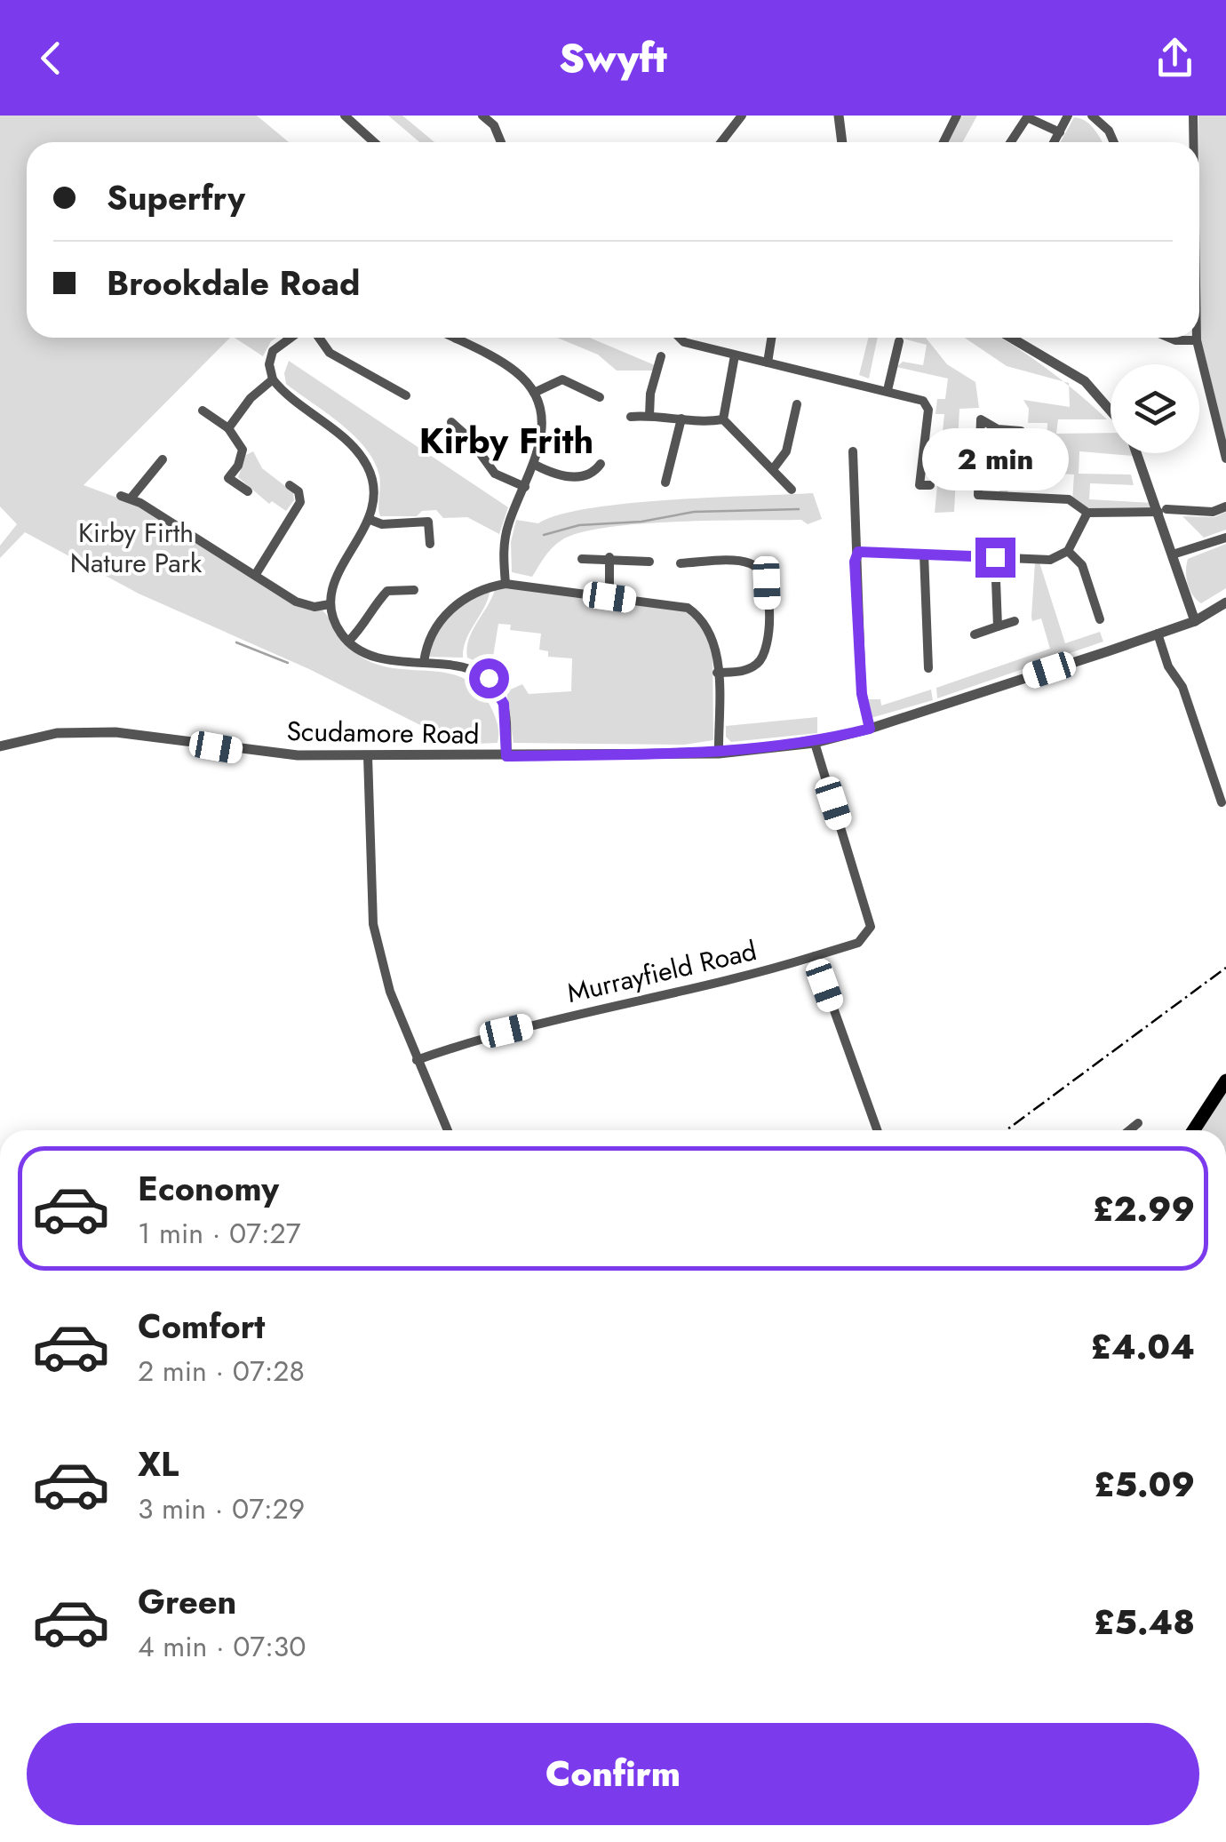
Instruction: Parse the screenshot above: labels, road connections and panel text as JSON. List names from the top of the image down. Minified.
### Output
{"streets":{"street":["Scudamore Road","Murrayfield Road"]},"crossings":[["Scudamore Road","Murrayfield Road"]],"districts":["Kirby Frith"],"parks":["Kirby Firth Nature Park"],"page":{"header":"Swyft","banner":["Superfry","Brookdale Road"],"bubble":"2 min","list":[{"name":"Economy","note":"1 min · 07:27","value":"£2.99"},{"name":"Comfort","note":"2 min · 07:28","value":"£4.04"},{"name":"XL","note":"3 min · 07:29","value":"£5.09"},{"name":"Green","note":"4 min · 07:30","value":"£5.48"}],"buttons":"Confirm"}}
